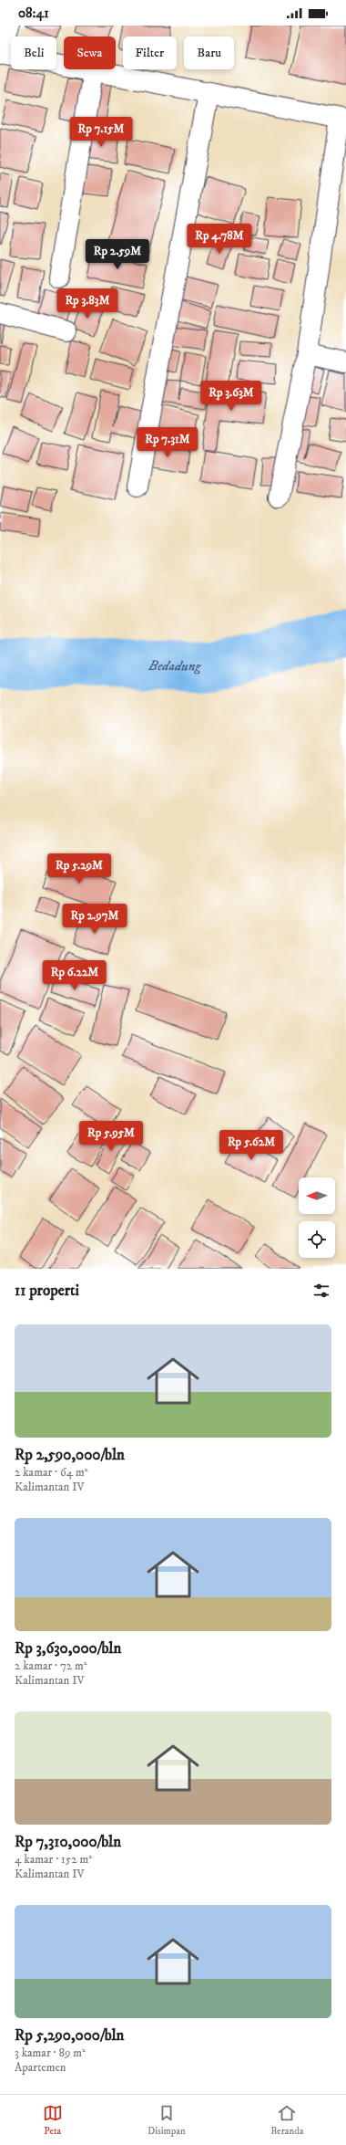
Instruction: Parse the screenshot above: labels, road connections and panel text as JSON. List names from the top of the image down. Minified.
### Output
{"water":["Bedadung"],"north":"left","page":{"status":"08:41","chip":["Beli","Sewa","Filter","Baru"],"price":["Rp 7.15M","Rp 4.78M","Rp 2.59M","Rp 3.83M","Rp 3.63M","Rp 7.31M","Rp 5.29M","Rp 2.97M","Rp 6.22M","Rp 5.95M","Rp 5.62M"],"heading":"11 properti","list":[{"name":"Rp 2,590,000/bln","note":"2 kamar · 64 m² · Kalimantan IV"},{"name":"Rp 3,630,000/bln","note":"2 kamar · 72 m² · Kalimantan IV"},{"name":"Rp 7,310,000/bln","note":"4 kamar · 152 m² · Kalimantan IV"},{"name":"Rp 5,290,000/bln","note":"3 kamar · 89 m² · Apartemen"}],"tabs":["Peta","Disimpan","Beranda"]}}
